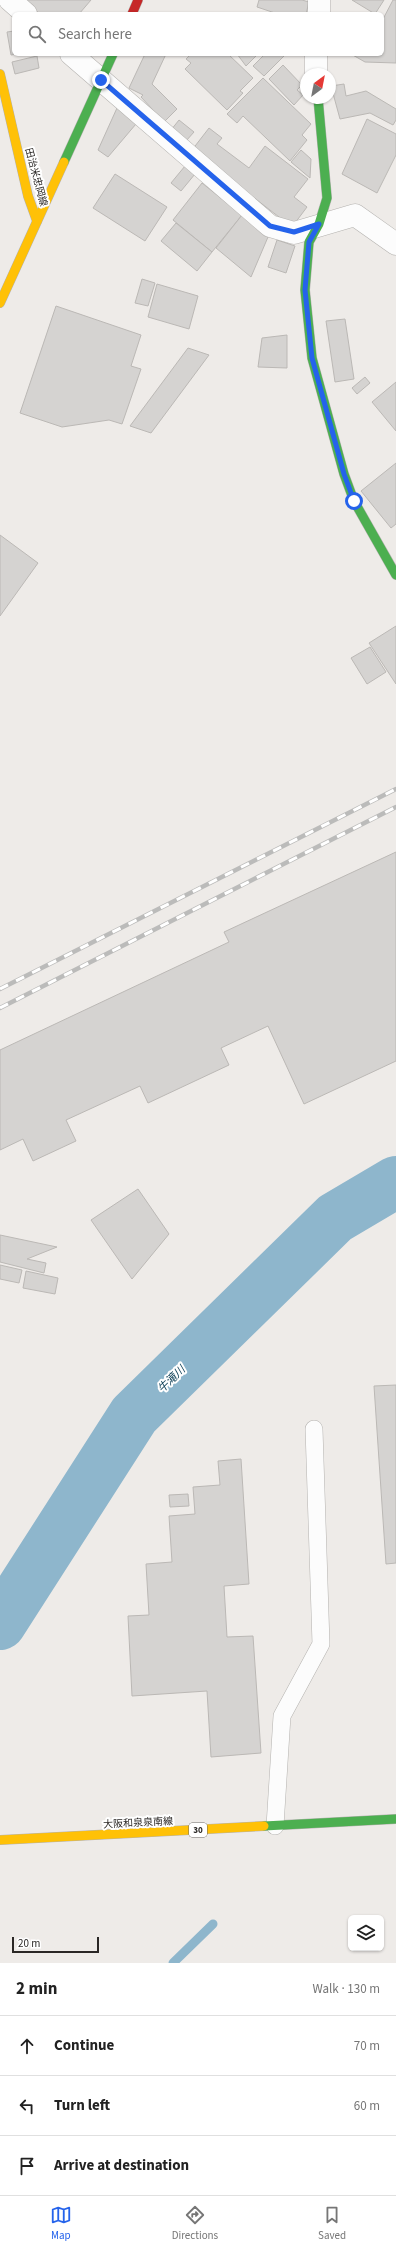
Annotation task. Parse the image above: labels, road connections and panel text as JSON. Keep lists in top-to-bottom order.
{
  "streets": {
    "street": ["田治米忠岡線", "大阪和泉泉南線", "30"]
  },
  "water": ["牛滝川"],
  "scale_bar": "20 m",
  "north": "top right",
  "page": {
    "search": "Search here",
    "scale": "20 m",
    "heading": ["2 min", "Walk · 130 m"],
    "list": [
      ["Continue", "70 m"],
      ["Turn left", "60 m"],
      "Arrive at destination"
    ],
    "nav": ["Map", "Directions", "Saved"]
  }
}
